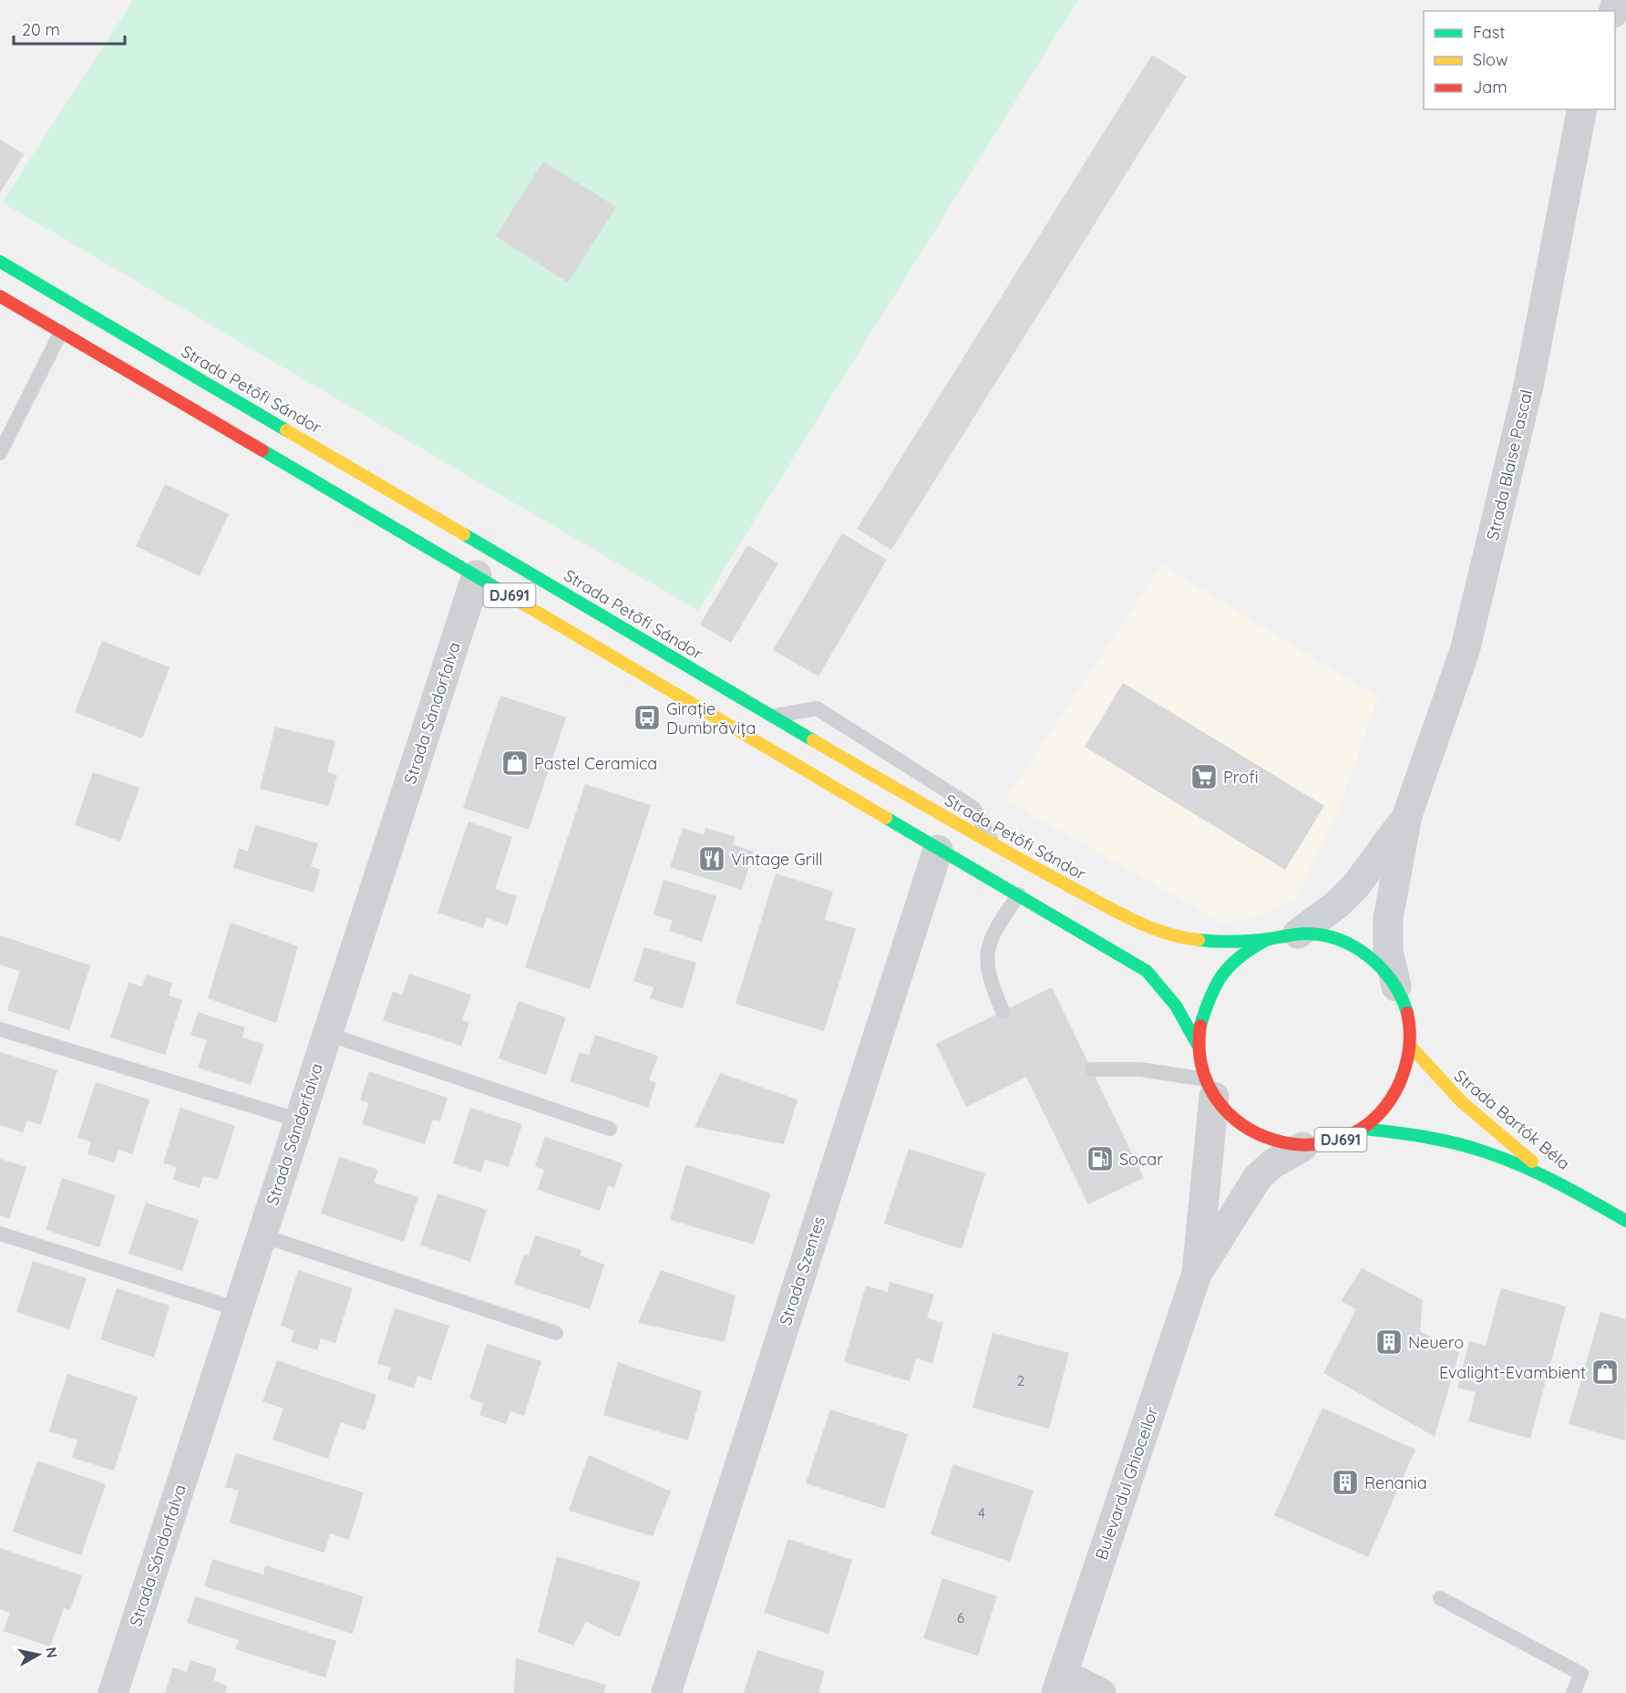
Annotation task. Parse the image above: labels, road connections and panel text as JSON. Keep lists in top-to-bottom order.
{
  "streets": {
    "main road": ["Strada Petőfi Sándor", "DJ691", "Strada Bartók Béla"],
    "street": [
      "Strada Blaise Pascal",
      "Strada Sándorfalva",
      "Strada Szentes",
      "Bulevardul Ghioceilor"
    ]
  },
  "crossings": [
    ["Strada Petőfi Sándor", "DJ691"],
    ["Strada Blaise Pascal", "DJ691"],
    ["DJ691", "Strada Sándorfalva"],
    ["DJ691", "Strada Bartók Béla"],
    ["DJ691", "Strada Szentes"],
    ["DJ691", "Bulevardul Ghioceilor"]
  ],
  "places": {
    "bus stop": ["Girație Dumbrăvița"],
    "shop": ["Pastel Ceramica", "Evalight-Evambient"],
    "supermarket": ["Profi"],
    "restaurant": ["Vintage Grill"],
    "fuel station": ["Socar"],
    "building": ["Neuero", "Renania"]
  },
  "house_numbers": ["2", "4", "6"],
  "legend": ["Fast", "Slow", "Jam"],
  "scale_bar": "20 m",
  "north": "right"
}
